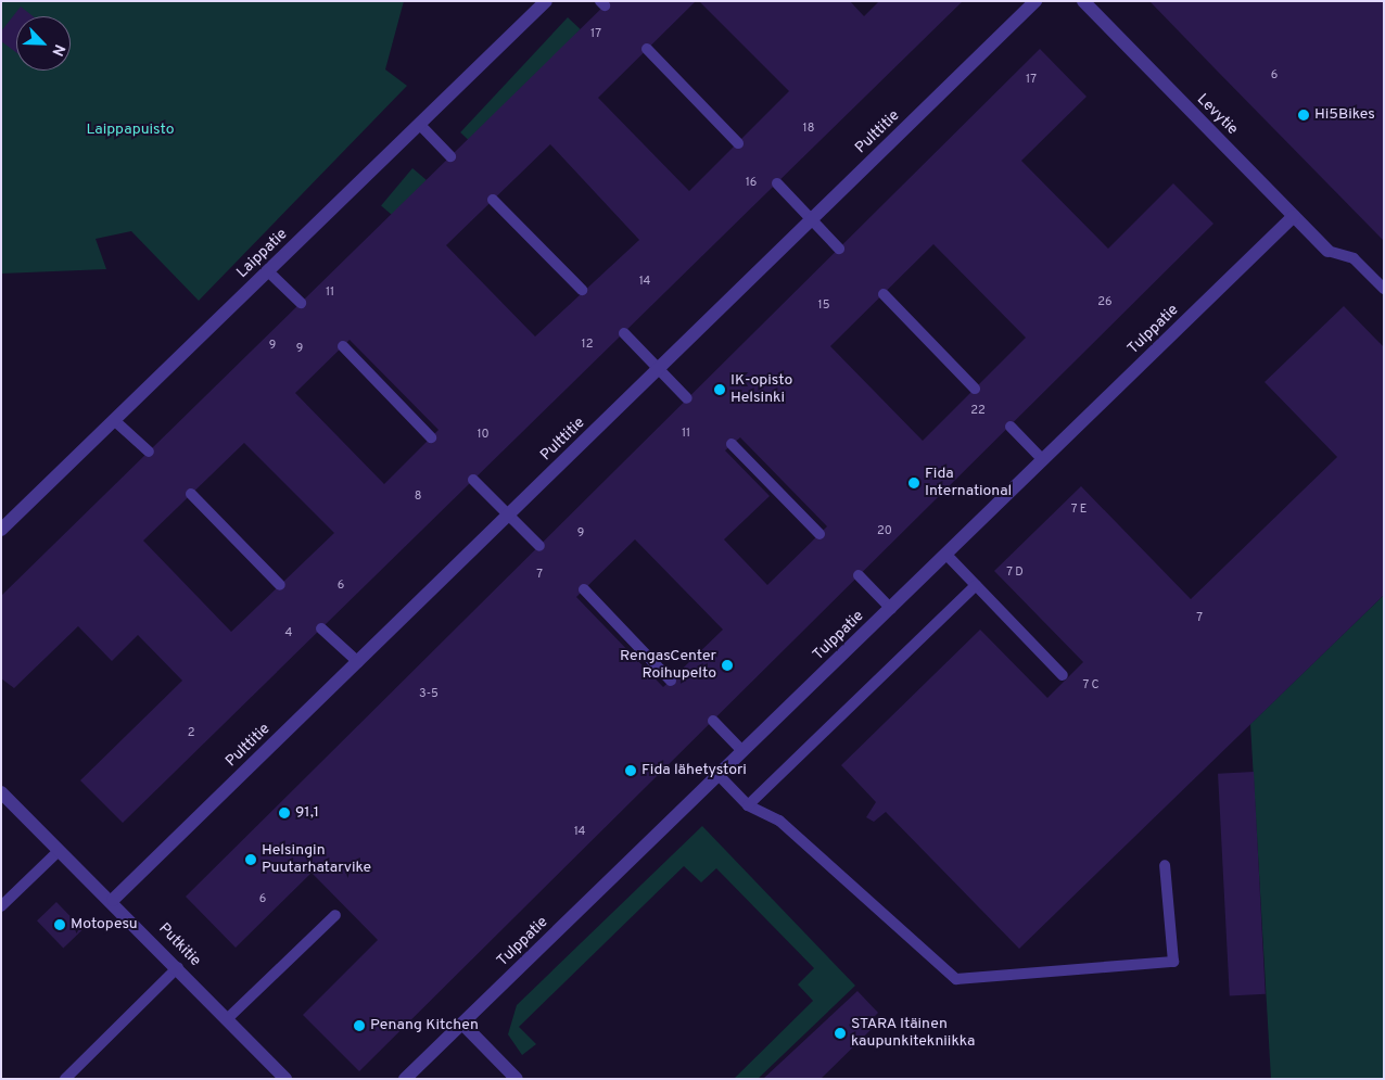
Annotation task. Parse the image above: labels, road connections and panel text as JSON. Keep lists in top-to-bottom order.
{
  "streets": {
    "street": [
      "Levytie",
      "Pulttitie",
      "Laippatie",
      "Tulppatie",
      "Putkitie"
    ]
  },
  "crossings": [
    ["Levytie", "Tulppatie"],
    ["Pulttitie", "Putkitie"]
  ],
  "parks": ["Laippapuisto"],
  "places": [
    "Hi5Bikes",
    "IK-opisto Helsinki",
    "Fida International",
    "RengasCenter Roihupelto",
    "Fida lähetystori",
    "91,1",
    "Helsingin Puutarhatarvike",
    "Motopesu",
    "Penang Kitchen",
    "STARA Itäinen kaupunkitekniikka"
  ],
  "house_numbers": [
    "17",
    "6",
    "17",
    "18",
    "16",
    "14",
    "11",
    "26",
    "15",
    "12",
    "9",
    "9",
    "22",
    "11",
    "10",
    "8",
    "7 E",
    "20",
    "9",
    "7 D",
    "7",
    "6",
    "7",
    "4",
    "7 C",
    "3-5",
    "2",
    "14",
    "6"
  ],
  "north": "bottom right"
}
